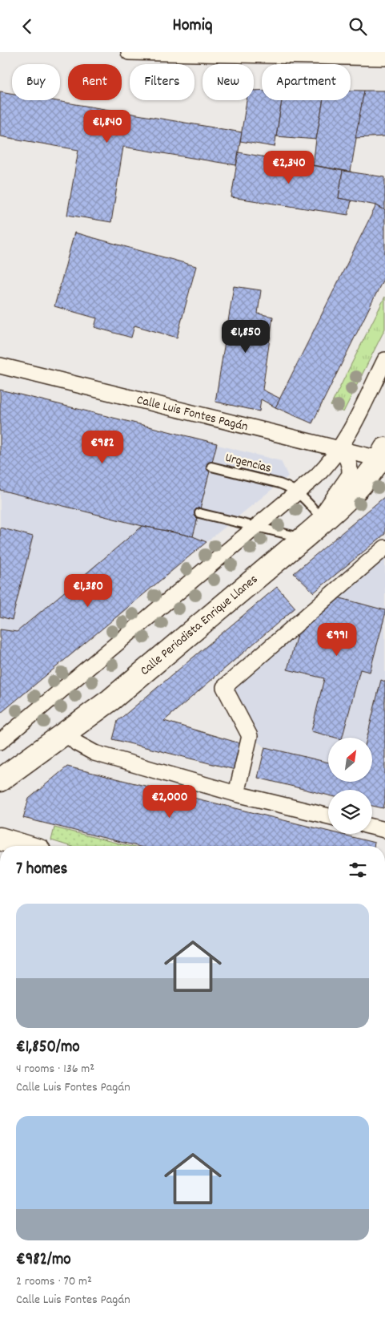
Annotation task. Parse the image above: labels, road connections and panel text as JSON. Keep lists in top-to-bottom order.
{
  "streets": {
    "main road": ["Calle Periodista Enrique Llanes"],
    "street": ["Calle Luis Fontes Pagán"],
    "lane": ["Urgencias"]
  },
  "crossings": [
    ["Calle Luis Fontes Pagán", "Calle Periodista Enrique Llanes"],
    ["Urgencias", "Calle Periodista Enrique Llanes"]
  ],
  "north": "top right",
  "page": {
    "header": "Homiq",
    "chip": [
      "Buy",
      "Rent",
      "Filters",
      "New",
      "Apartment"
    ],
    "price": [
      "€1,840",
      "€2,340",
      "€1,850",
      "€982",
      "€1,380",
      "€991",
      "€2,000"
    ],
    "heading": "7 homes",
    "list": [
      {
        "name": "€1,850/mo",
        "note": "4 rooms · 136 m² · Calle Luis Fontes Pagán"
      },
      {
        "name": "€982/mo",
        "note": "2 rooms · 70 m² · Calle Luis Fontes Pagán"
      }
    ]
  }
}
